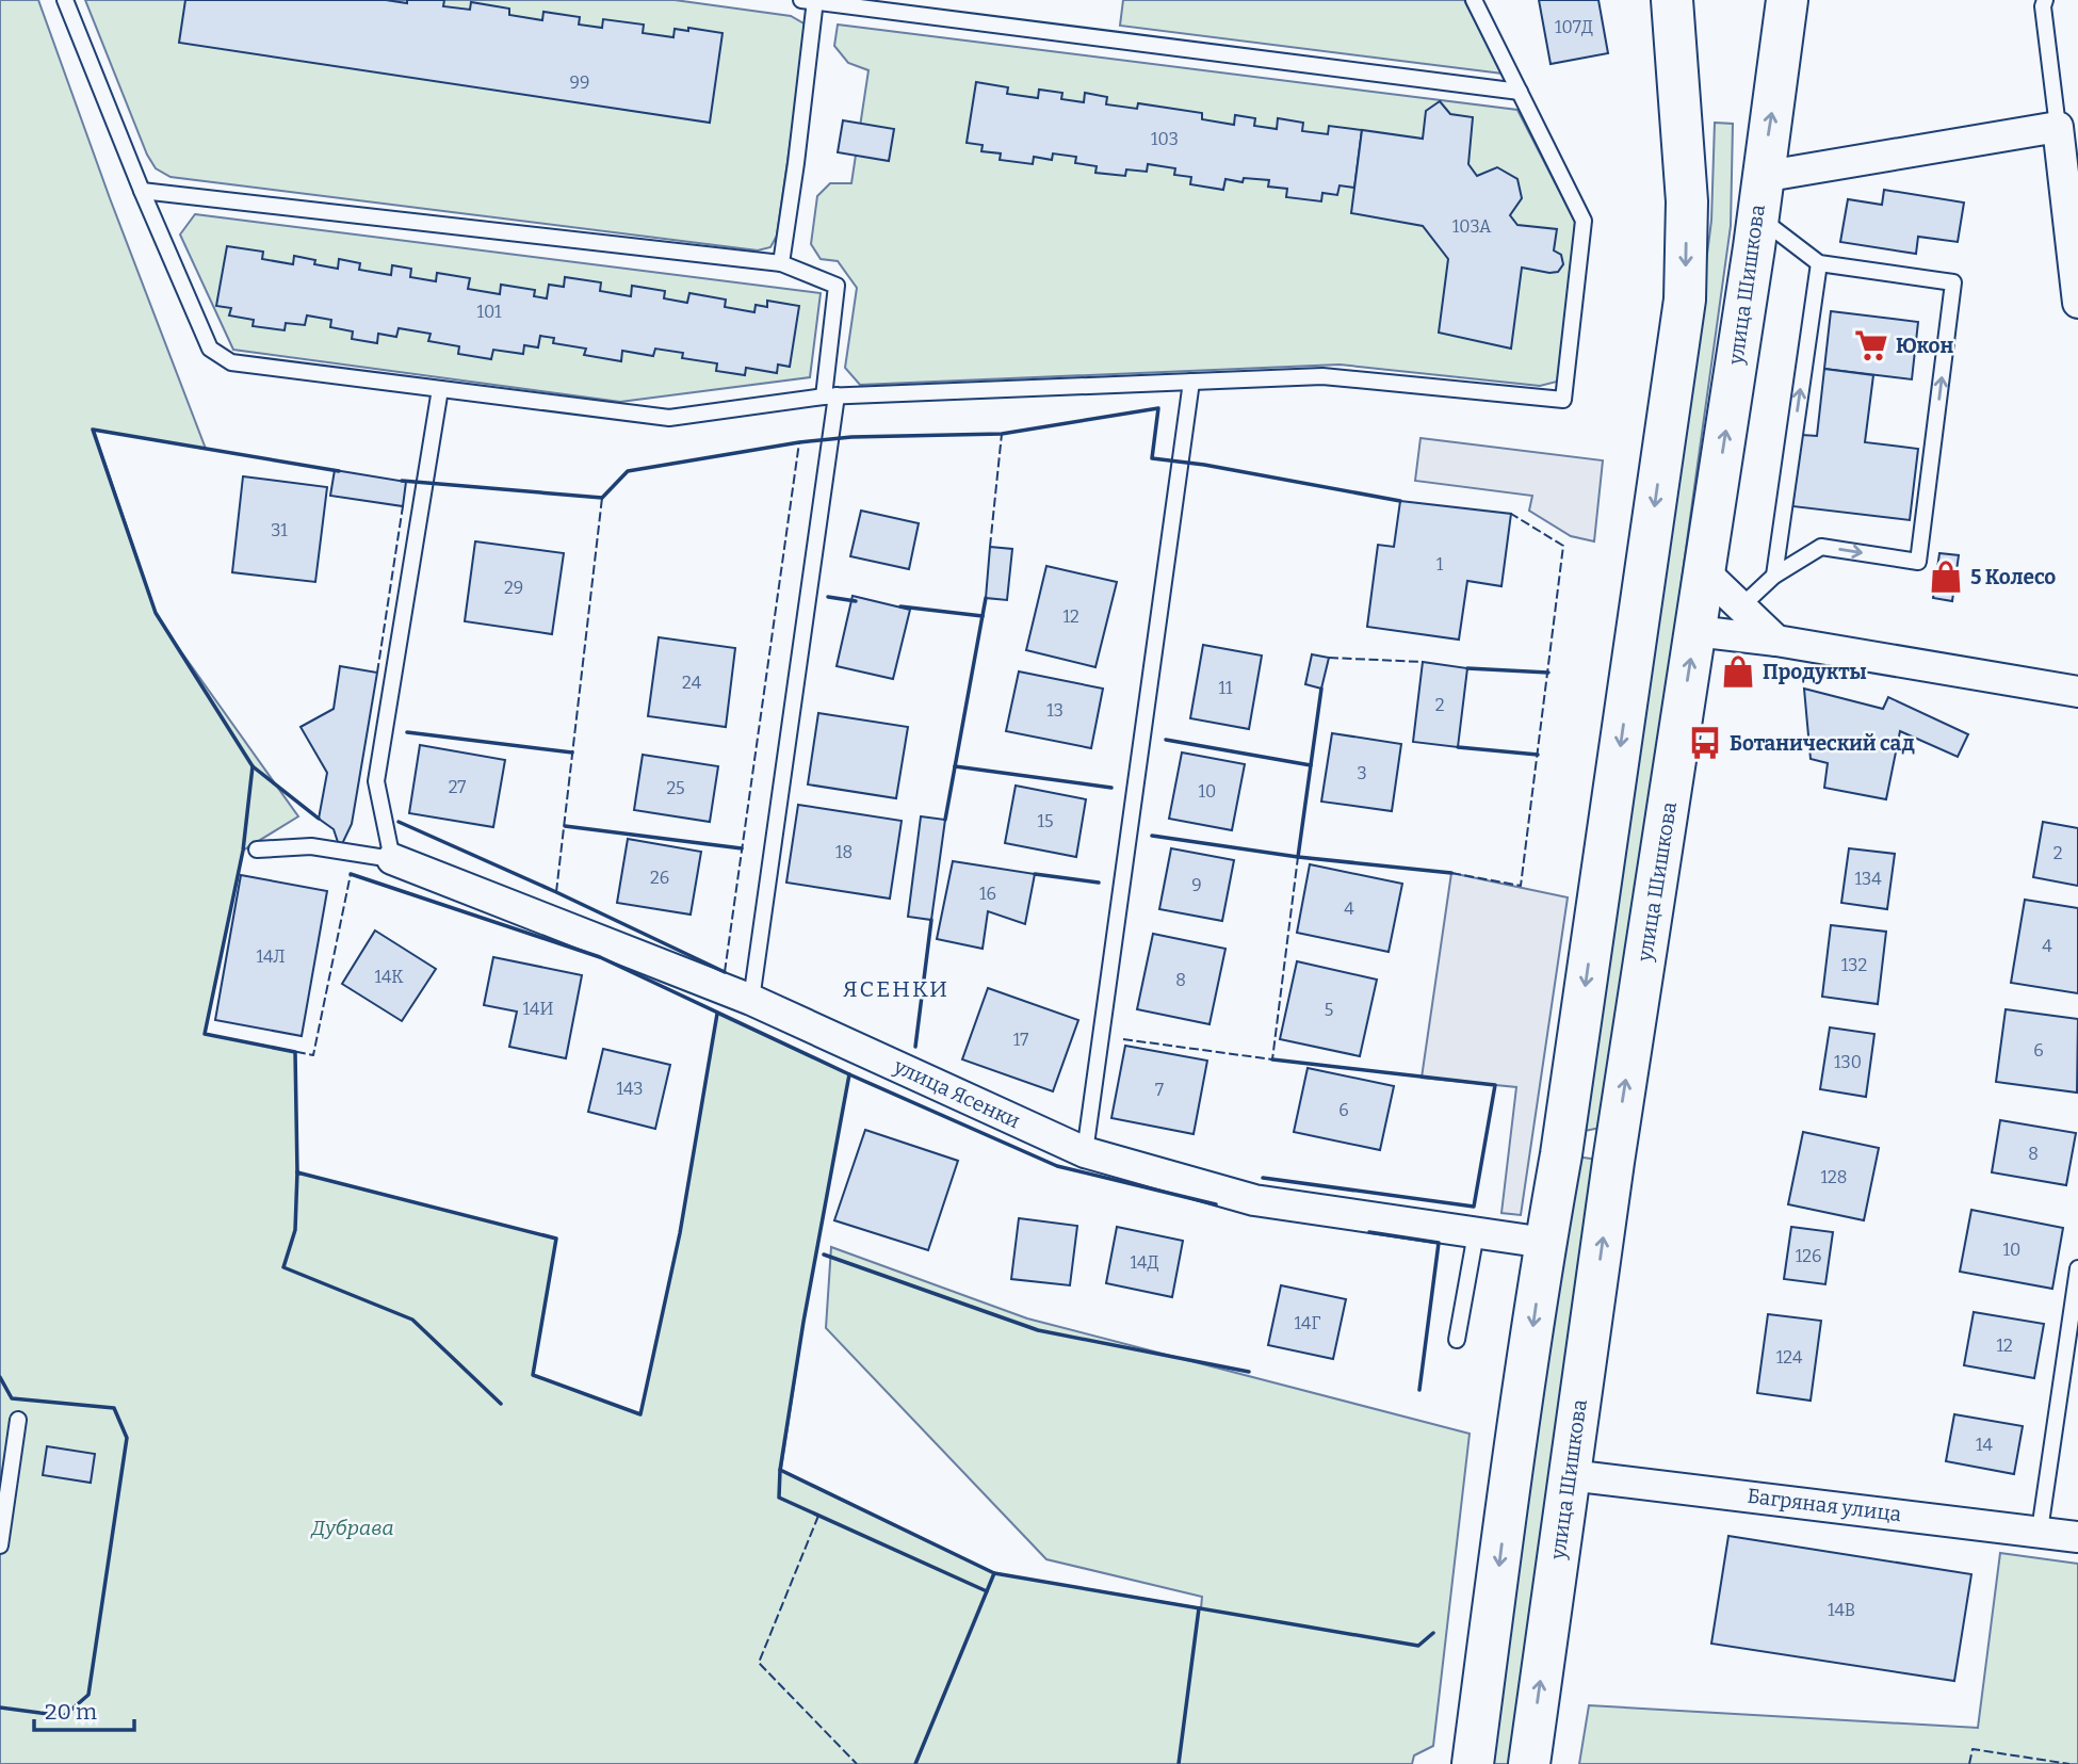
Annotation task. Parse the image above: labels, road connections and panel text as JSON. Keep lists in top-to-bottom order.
{
  "streets": {
    "main road": ["улица Шишкова"],
    "street": ["улица Ясенки", "Багряная улица"]
  },
  "crossings": [
    ["улица Шишкова", "Багряная улица"]
  ],
  "districts": ["ЯСЕНКИ"],
  "parks": ["Дубрава"],
  "places": {
    "supermarket": ["Юкон"],
    "shop": ["5 Колесо", "Продукты"],
    "bus stop": ["Ботанический сад"]
  },
  "house_numbers": [
    "107Д",
    "99",
    "103",
    "103А",
    "101",
    "31",
    "1",
    "29",
    "12",
    "24",
    "11",
    "2",
    "13",
    "3",
    "27",
    "25",
    "10",
    "15",
    "18",
    "2",
    "26",
    "134",
    "9",
    "16",
    "4",
    "4",
    "14Л",
    "132",
    "14К",
    "8",
    "14И",
    "5",
    "17",
    "6",
    "130",
    "14З",
    "7",
    "6",
    "8",
    "128",
    "10",
    "126",
    "14Д",
    "14Г",
    "12",
    "124",
    "14",
    "14В"
  ],
  "scale_bar": "20 m"
}
